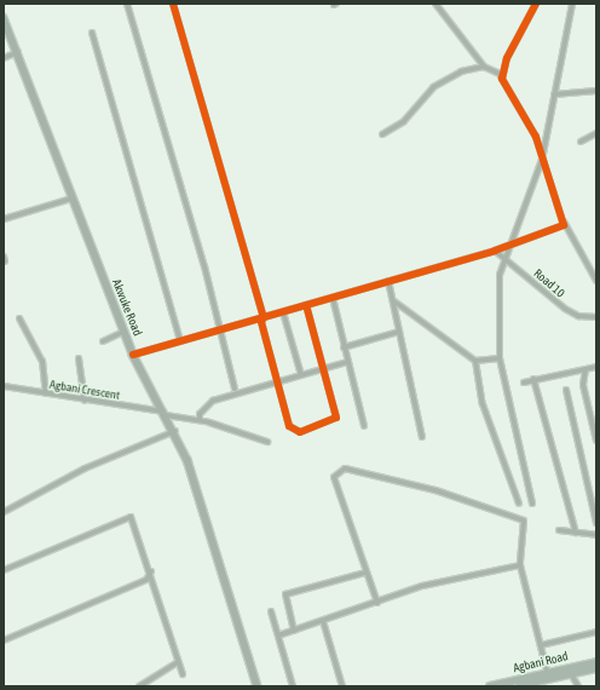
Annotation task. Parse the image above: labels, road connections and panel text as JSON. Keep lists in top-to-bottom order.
{
  "streets": {
    "main road": ["Akwuke Road", "Agbani Road"],
    "street": ["Road 10", "Agbani Crescent"]
  },
  "crossings": [
    ["Akwuke Road", "Agbani Crescent"]
  ]
}
